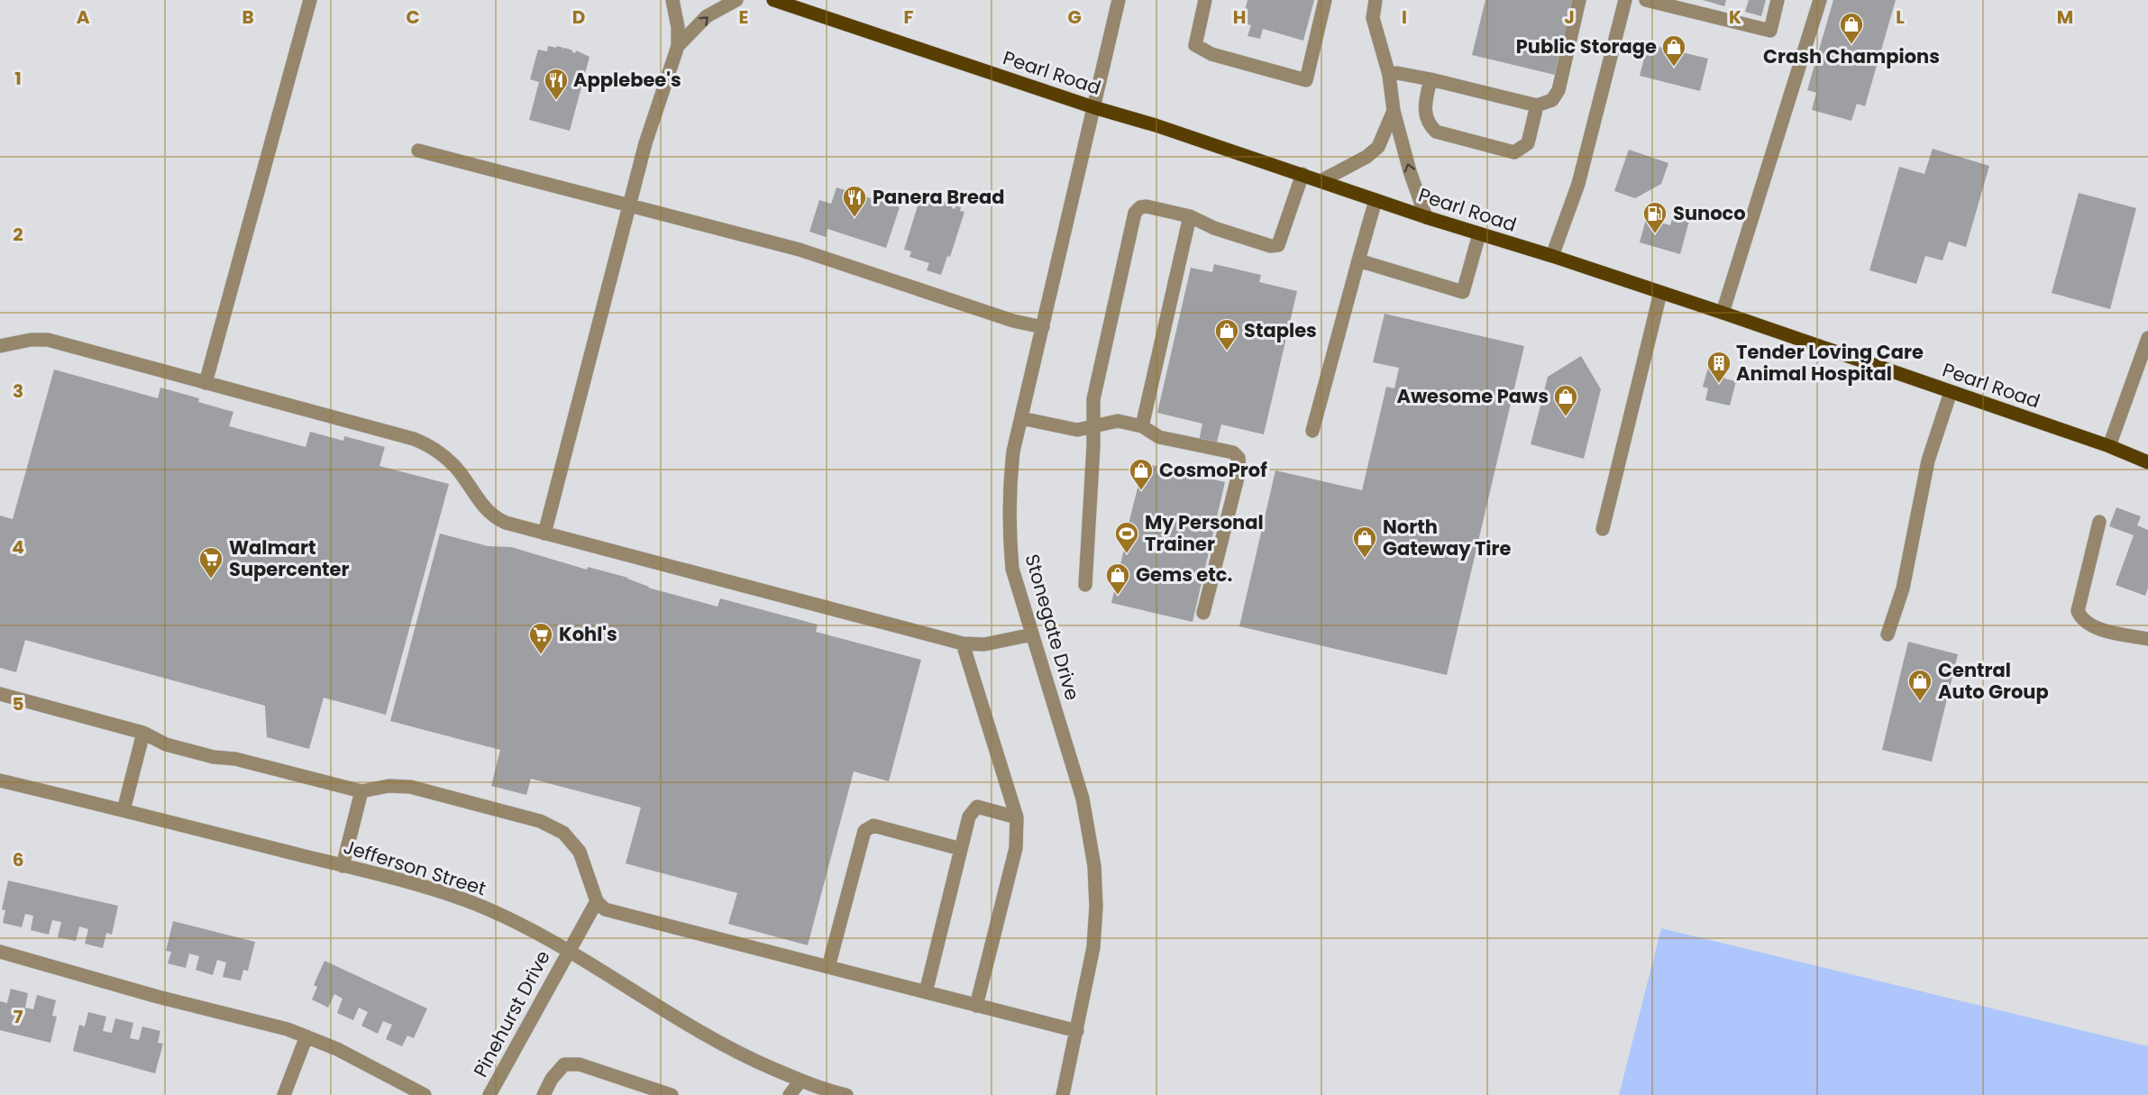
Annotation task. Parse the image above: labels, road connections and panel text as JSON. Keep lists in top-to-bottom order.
{
  "streets": {
    "main road": ["Pearl Road"],
    "street": ["Stonegate Drive", "Jefferson Street", "Pinehurst Drive"]
  },
  "crossings": [
    ["Pearl Road", "Stonegate Drive"],
    ["Jefferson Street", "Pinehurst Drive"]
  ],
  "places": {
    "shop": [
      "Crash Champions",
      "Public Storage",
      "Staples",
      "Awesome Paws",
      "CosmoProf",
      "North Gateway Tire",
      "Gems etc.",
      "Central Auto Group"
    ],
    "restaurant": ["Applebee's", "Panera Bread"],
    "fuel station": ["Sunoco"],
    "building": ["Tender Loving Care Animal Hospital"],
    "sports": ["My Personal Trainer"],
    "supermarket": ["Walmart Supercenter", "Kohl's"]
  },
  "grid": {
    "columns": [
      "A",
      "B",
      "C",
      "D",
      "E",
      "F",
      "G",
      "H",
      "I",
      "J",
      "K",
      "L",
      "M"
    ],
    "rows": [
      "1",
      "2",
      "3",
      "4",
      "5",
      "6",
      "7"
    ]
  }
}
